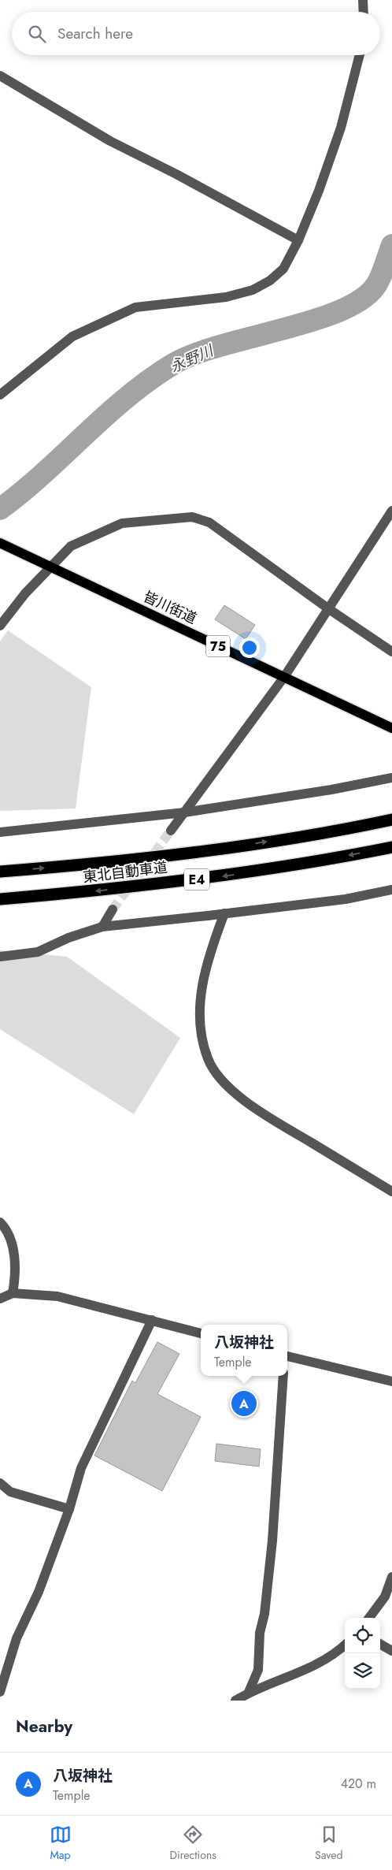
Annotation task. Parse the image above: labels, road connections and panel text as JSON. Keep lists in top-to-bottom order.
{
  "streets": {
    "highway": ["東北自動車道", "E4"],
    "main road": ["皆川街道", "75"]
  },
  "water": ["永野川"],
  "page": {
    "search": "Search here",
    "popup": ["八坂神社", "Temple"],
    "pins": "A",
    "heading": "Nearby",
    "list": [
      {
        "mark": "A",
        "name": "八坂神社",
        "note": "Temple",
        "value": "420 m"
      }
    ],
    "nav": ["Map", "Directions", "Saved"]
  }
}
